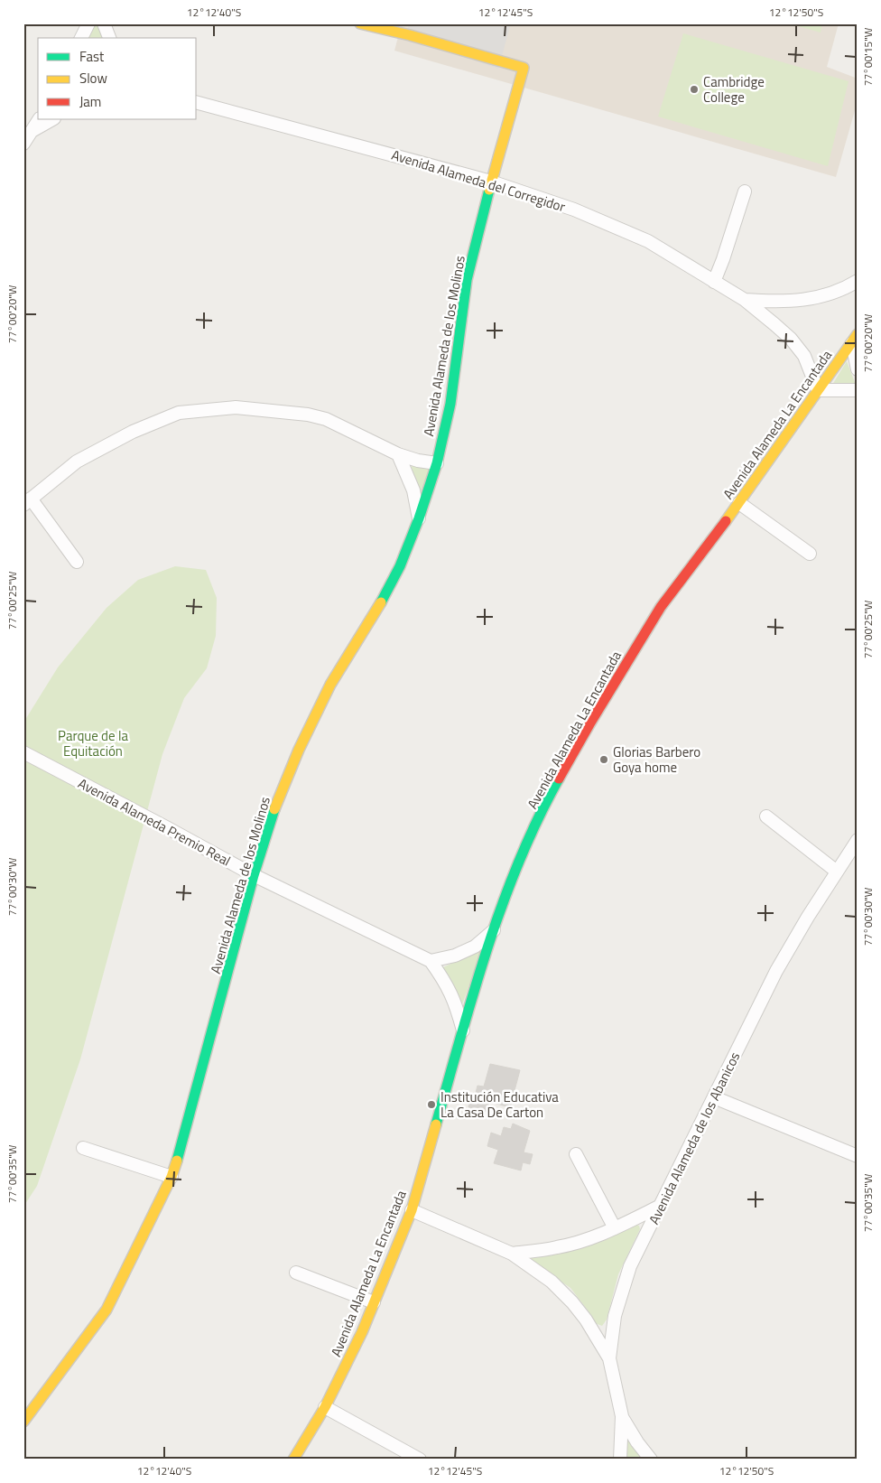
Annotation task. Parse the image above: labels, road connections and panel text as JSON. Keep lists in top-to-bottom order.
{
  "streets": {
    "street": [
      "Avenida Alameda del Corregidor",
      "Avenida Alameda de los Molinos",
      "Avenida Alameda La Encantada",
      "Avenida Alameda Premio Real",
      "Avenida Alameda de los Abanicos"
    ]
  },
  "crossings": [
    ["Avenida Alameda del Corregidor", "Avenida Alameda de los Molinos"],
    ["Avenida Alameda del Corregidor", "Avenida Alameda La Encantada"],
    ["Avenida Alameda de los Molinos", "Avenida Alameda Premio Real"],
    ["Avenida Alameda La Encantada", "Avenida Alameda Premio Real"]
  ],
  "parks": ["Parque de la Equitación"],
  "places": ["Cambridge College", "Glorias Barbero Goya home", "Institución Educativa La Casa De Carton"],
  "legend": ["Fast", "Slow", "Jam"],
  "coordinates": [
    "12°12'40\"S",
    "12°12'45\"S",
    "12°12'50\"S",
    "77°00'15\"W",
    "77°00'20\"W",
    "77°00'25\"W",
    "77°00'30\"W",
    "77°00'35\"W"
  ]
}
